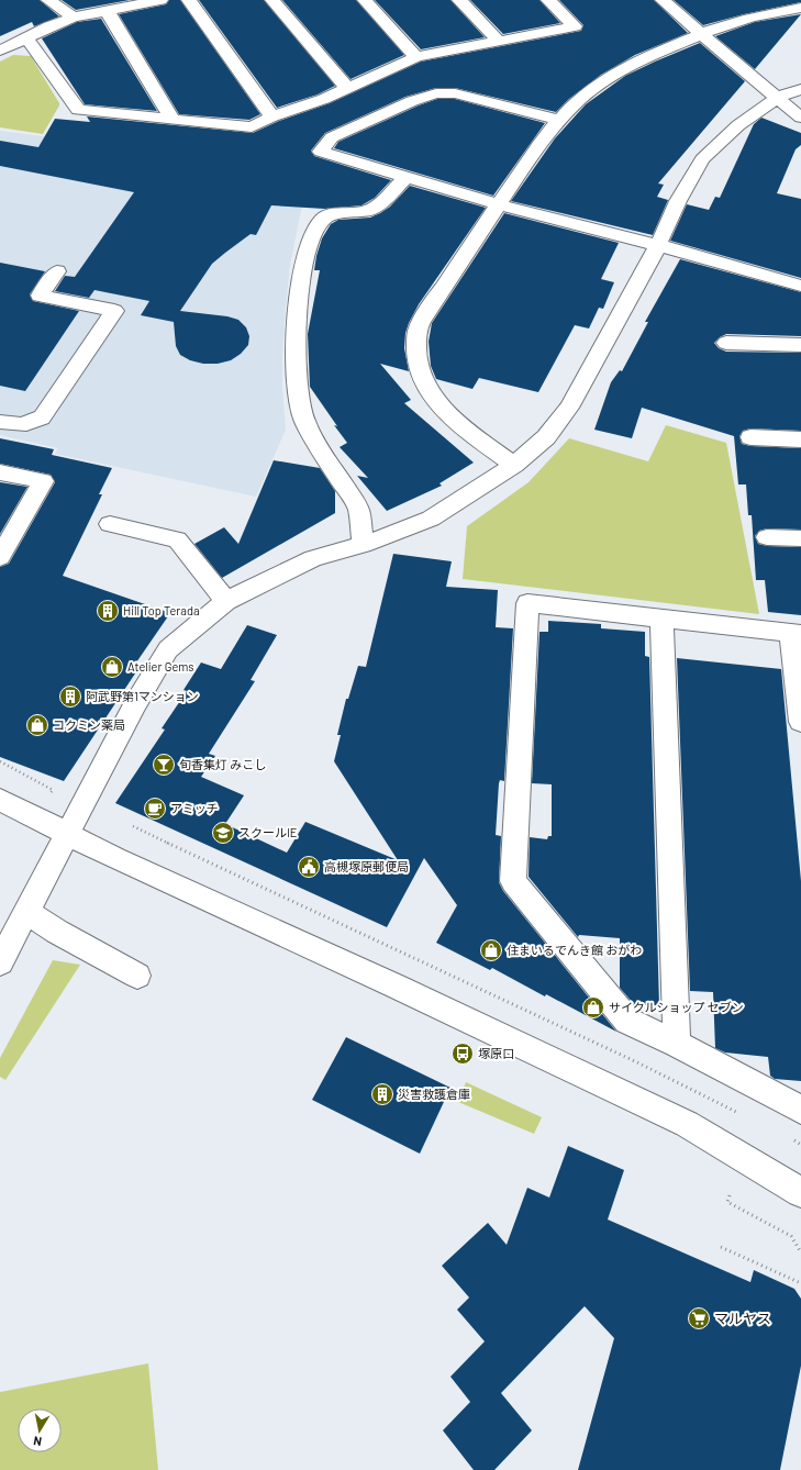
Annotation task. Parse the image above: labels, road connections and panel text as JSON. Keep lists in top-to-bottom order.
{
  "places": {
    "building": ["Hill Top Terada", "阿武野第1マンション", "災害救護倉庫"],
    "shop": [
      "Atelier Gems",
      "コクミン薬局",
      "住まいるでんき館 おがわ",
      "サイクルショップ セブン"
    ],
    "bar": ["旬香集灯 みこし"],
    "cafe": ["アミッチ"],
    "school or university": ["スクールIE"],
    "public building": ["高槻塚原郵便局"],
    "bus stop": ["塚原口"],
    "supermarket": ["マルヤス"]
  },
  "north": "bottom"
}
